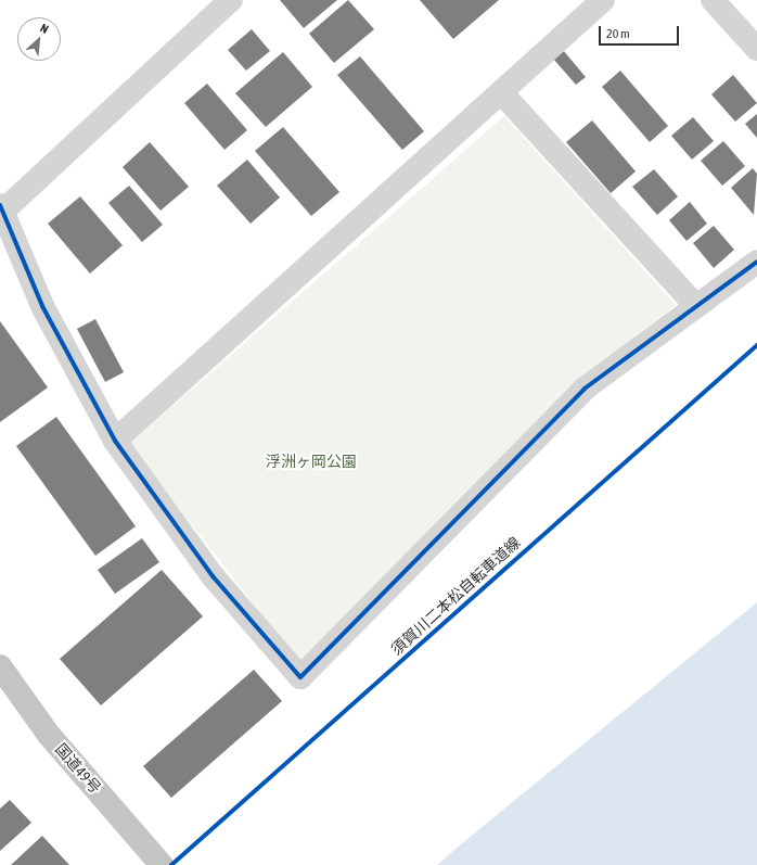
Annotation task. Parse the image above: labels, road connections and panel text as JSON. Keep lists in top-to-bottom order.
{
  "streets": {
    "highway": ["国道49号"],
    "cycle path": ["須賀川二本松自転車道線"]
  },
  "parks": ["浮洲ヶ岡公園"],
  "scale_bar": "20 m",
  "north": "top right"
}
